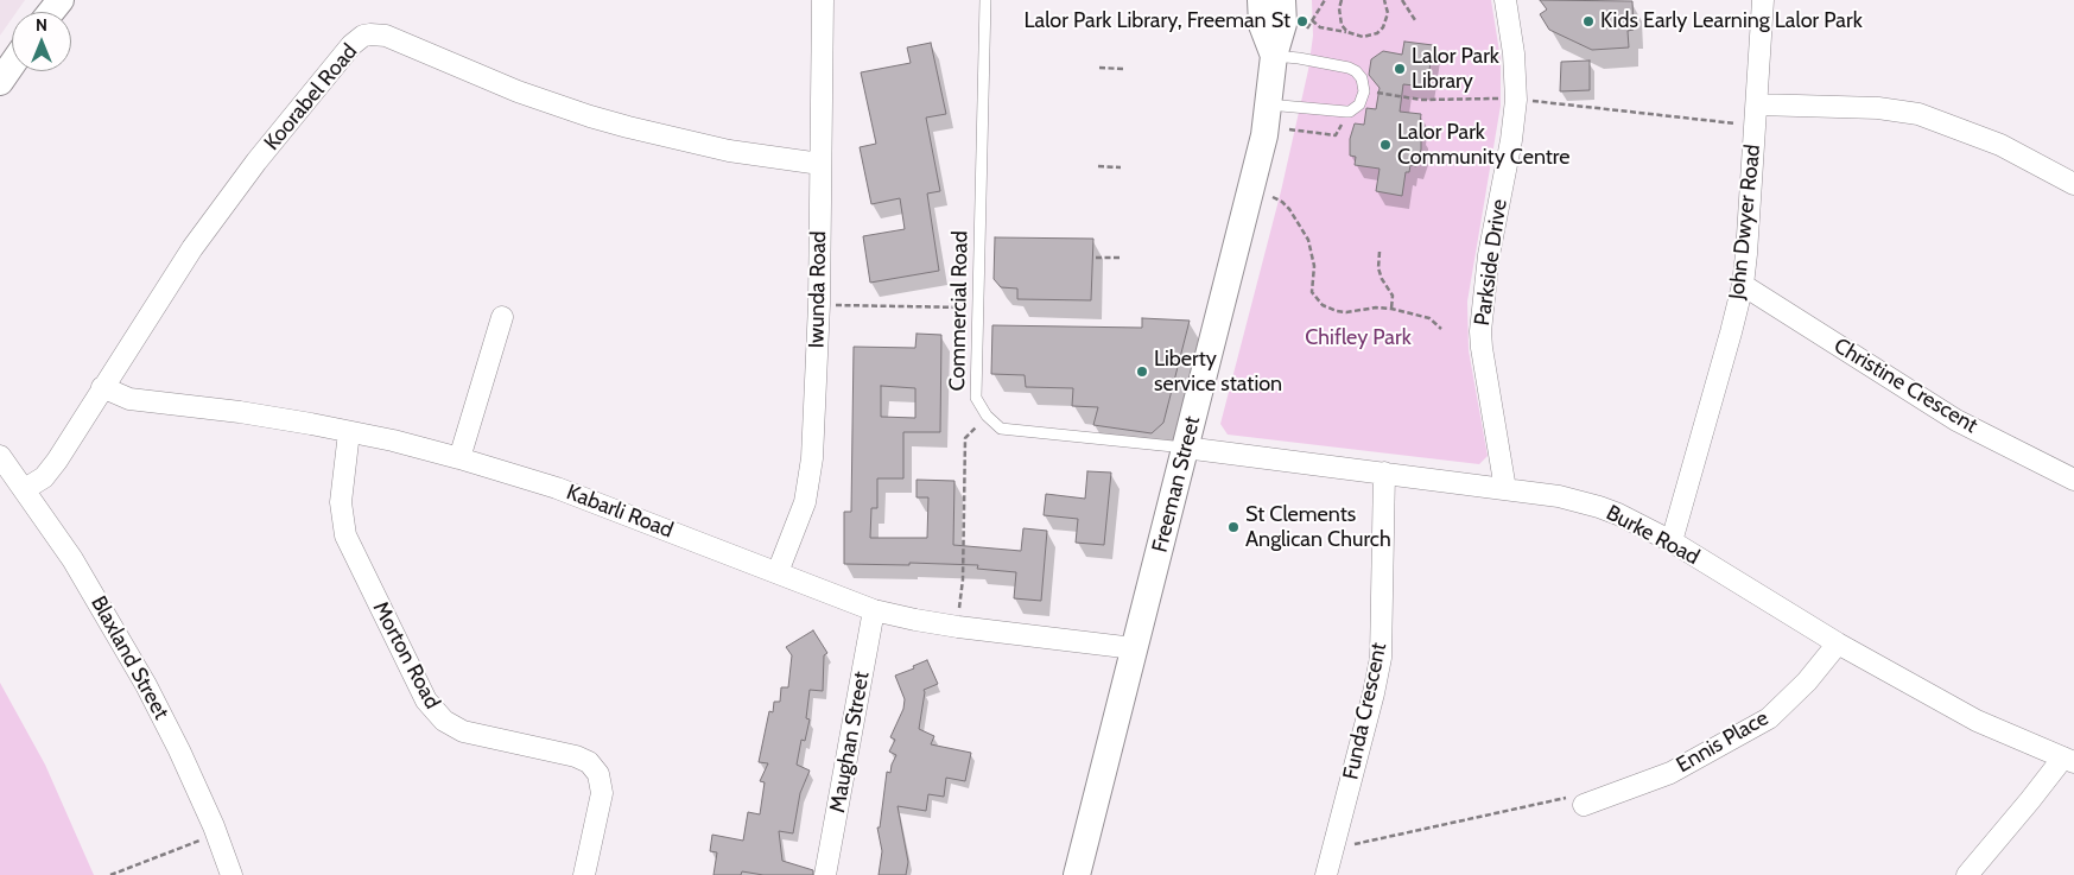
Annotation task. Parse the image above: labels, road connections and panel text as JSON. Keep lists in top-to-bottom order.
{
  "streets": {
    "street": [
      "Koorabel Road",
      "John Dwyer Road",
      "Parkside Drive",
      "Iwunda Road",
      "Christine Crescent",
      "Freeman Street",
      "Kabarli Road",
      "Burke Road",
      "Morton Road",
      "Blaxland Street",
      "Funda Crescent",
      "Maughan Street",
      "Ennis Place"
    ],
    "lane": ["Commercial Road"]
  },
  "crossings": [
    ["Koorabel Road", "Iwunda Road"],
    ["Koorabel Road", "Kabarli Road"],
    ["Koorabel Road", "Blaxland Street"],
    ["John Dwyer Road", "Christine Crescent"],
    ["John Dwyer Road", "Burke Road"],
    ["Parkside Drive", "Burke Road"],
    ["Iwunda Road", "Kabarli Road"],
    ["Commercial Road", "Freeman Street"],
    ["Commercial Road", "Burke Road"],
    ["Freeman Street", "Kabarli Road"],
    ["Freeman Street", "Burke Road"],
    ["Kabarli Road", "Morton Road"],
    ["Kabarli Road", "Maughan Street"],
    ["Burke Road", "Funda Crescent"],
    ["Burke Road", "Ennis Place"]
  ],
  "parks": ["Chifley Park"],
  "places": [
    "Lalor Park Library, Freeman St",
    "Kids Early Learning Lalor Park",
    "Lalor Park Library",
    "Lalor Park Community Centre",
    "Liberty service station",
    "St Clements Anglican Church"
  ],
  "north": "top"
}
